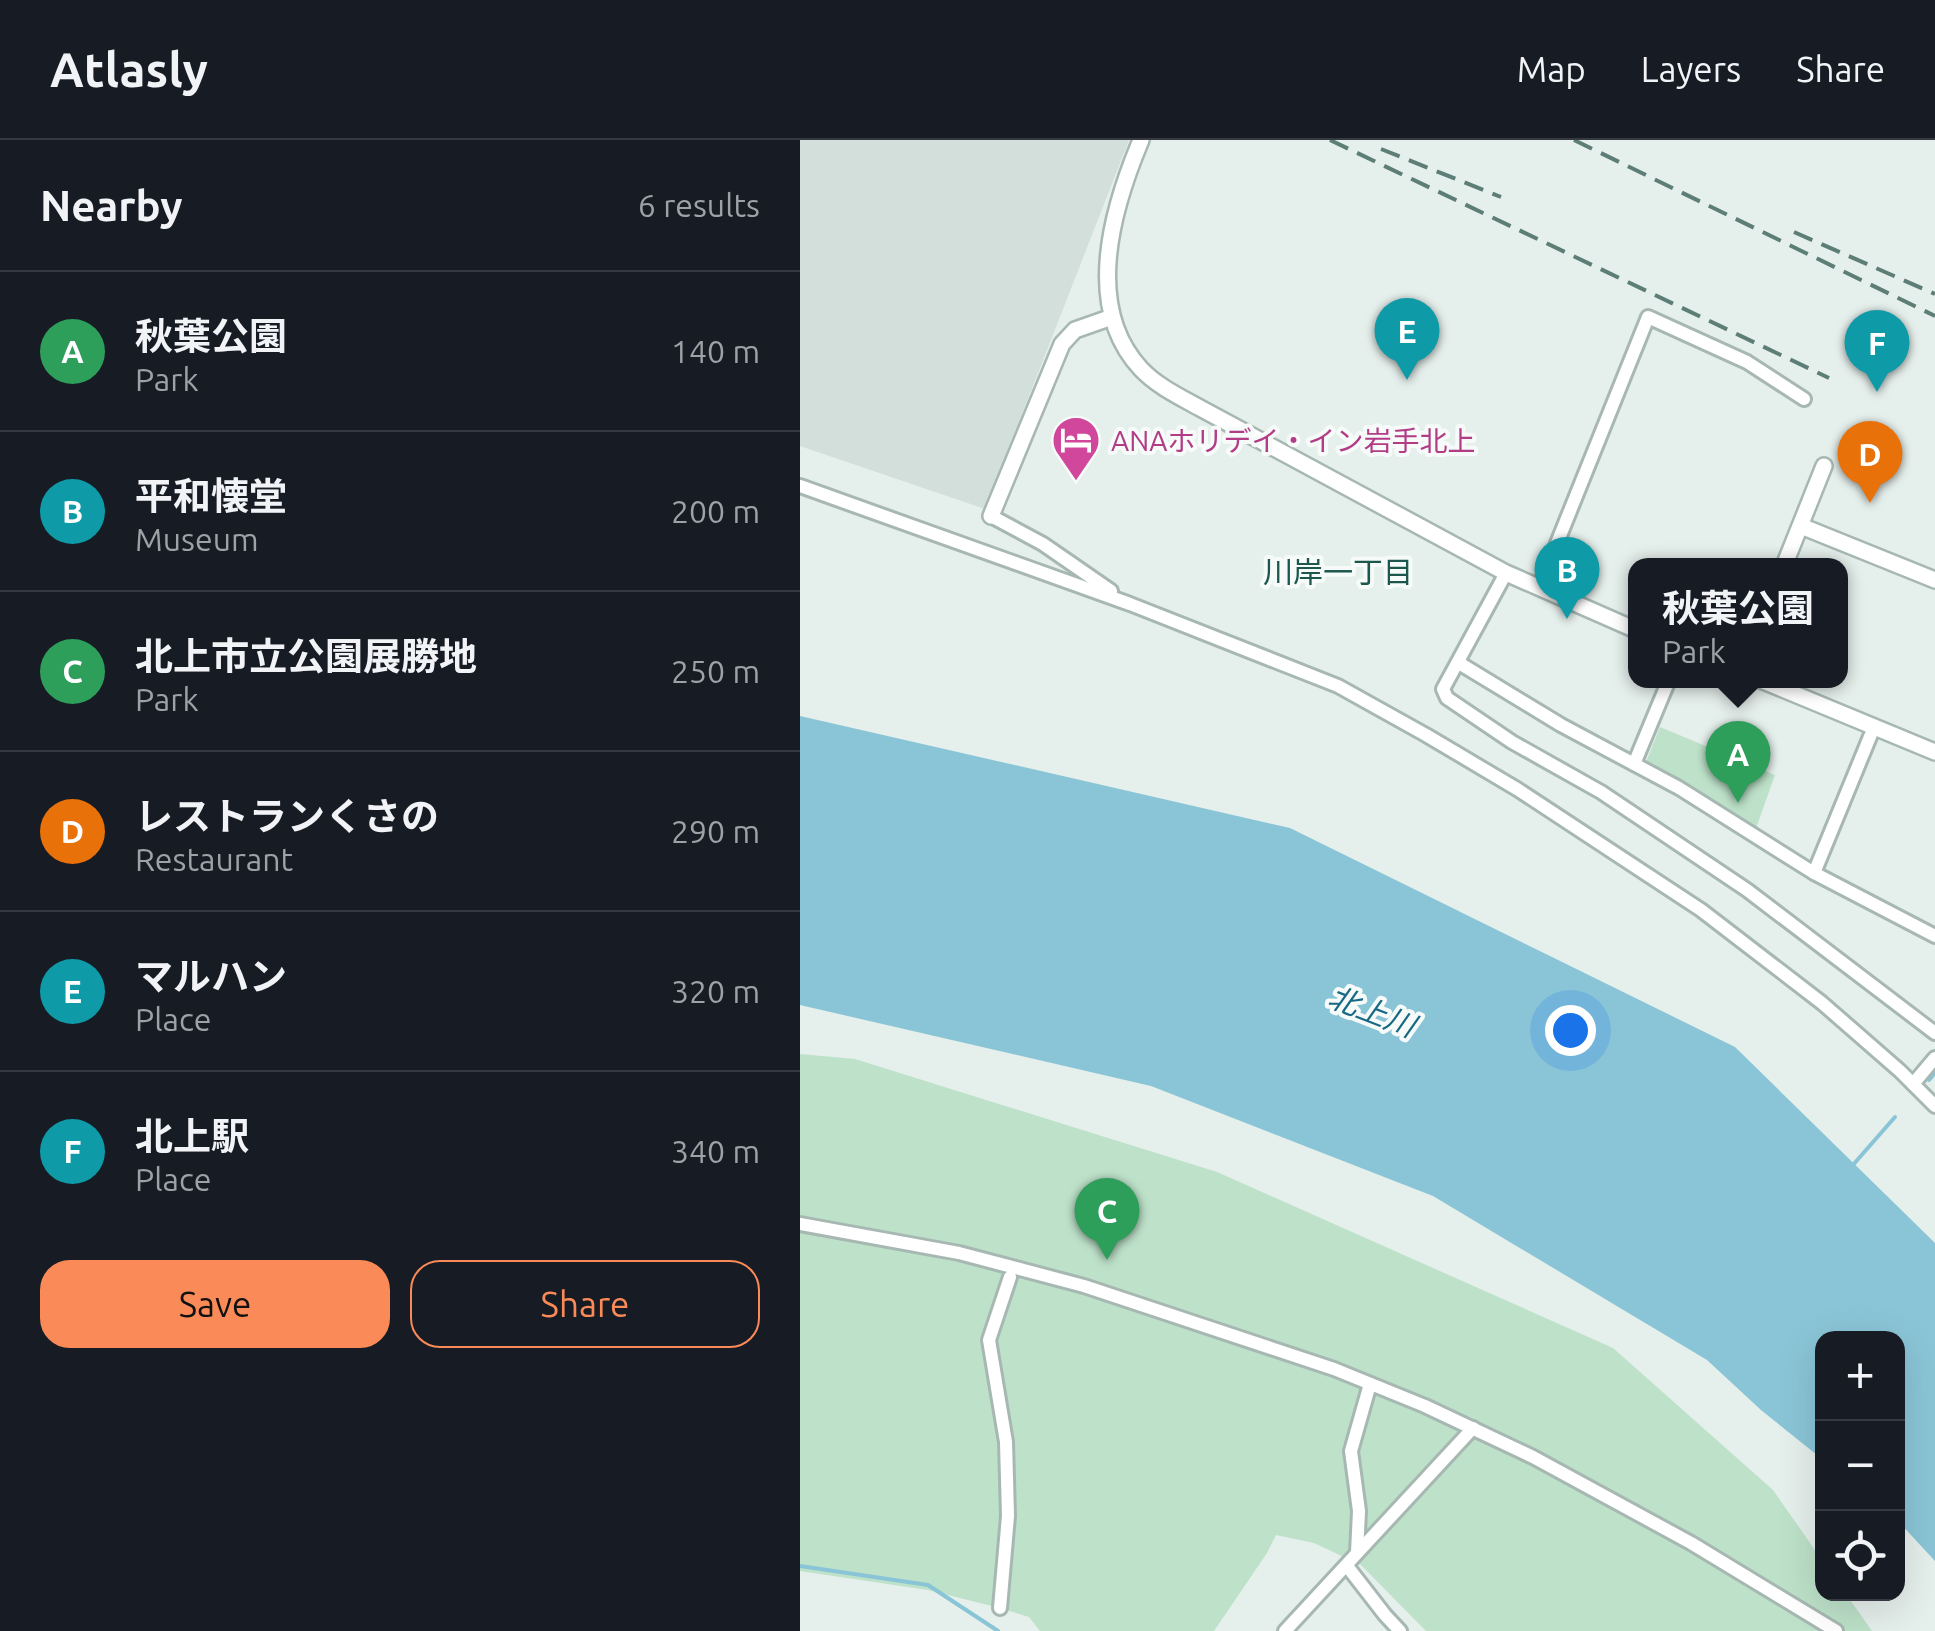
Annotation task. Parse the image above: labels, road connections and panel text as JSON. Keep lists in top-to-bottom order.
{
  "districts": ["川岸一丁目"],
  "water": ["北上川"],
  "places": {
    "hotel": ["ANAホリデイ・イン岩手北上"]
  },
  "page": {
    "header": "Atlasly",
    "nav": ["Map", "Layers", "Share"],
    "heading": ["Nearby", "6 results"],
    "list": [
      {
        "mark": "A",
        "name": "秋葉公園",
        "note": "Park",
        "value": "140 m"
      },
      {
        "mark": "B",
        "name": "平和懐堂",
        "note": "Museum",
        "value": "200 m"
      },
      {
        "mark": "C",
        "name": "北上市立公園展勝地",
        "note": "Park",
        "value": "250 m"
      },
      {
        "mark": "D",
        "name": "レストランくさの",
        "note": "Restaurant",
        "value": "290 m"
      },
      {
        "mark": "E",
        "name": "マルハン",
        "note": "Place",
        "value": "320 m"
      },
      {
        "mark": "F",
        "name": "北上駅",
        "note": "Place",
        "value": "340 m"
      }
    ],
    "pins": [
      "E",
      "F",
      "D",
      "B",
      "A",
      "C"
    ],
    "popup": ["秋葉公園", "Park"],
    "buttons": ["Save", "Share"],
    "map_buttons": ["+", "−"]
  }
}
